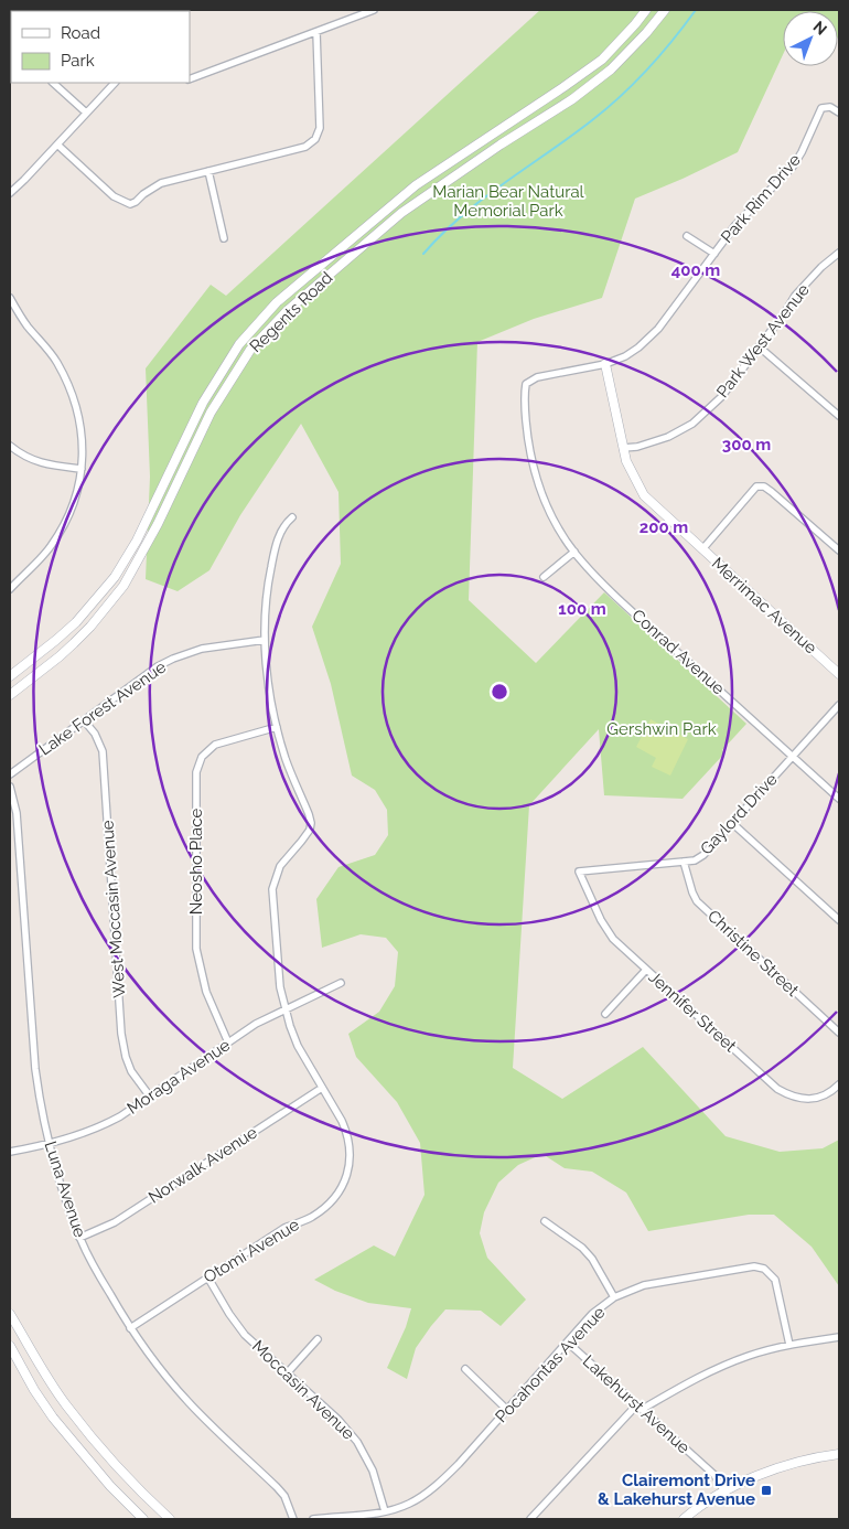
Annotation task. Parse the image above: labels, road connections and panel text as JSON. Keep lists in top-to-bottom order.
{
  "streets": {
    "main road": ["Regents Road", "Merrimac Avenue"],
    "street": [
      "Park Rim Drive",
      "Park West Avenue",
      "Conrad Avenue",
      "Lake Forest Avenue",
      "Gaylord Drive",
      "Neosho Place",
      "West Moccasin Avenue",
      "Christine Street",
      "Jennifer Street",
      "Moraga Avenue",
      "Norwalk Avenue",
      "Luna Avenue",
      "Otomi Avenue",
      "Pocahontas Avenue",
      "Moccasin Avenue",
      "Lakehurst Avenue"
    ]
  },
  "crossings": [
    ["Park Rim Drive", "Merrimac Avenue"],
    ["Park Rim Drive", "Conrad Avenue"],
    ["Park West Avenue", "Merrimac Avenue"],
    ["Conrad Avenue", "Gaylord Drive"],
    ["Lake Forest Avenue", "West Moccasin Avenue"],
    ["Gaylord Drive", "Christine Street"],
    ["Gaylord Drive", "Jennifer Street"],
    ["Neosho Place", "Moraga Avenue"],
    ["West Moccasin Avenue", "Moraga Avenue"],
    ["Moraga Avenue", "Luna Avenue"],
    ["Norwalk Avenue", "Luna Avenue"],
    ["Norwalk Avenue", "Otomi Avenue"],
    ["Luna Avenue", "Otomi Avenue"],
    ["Otomi Avenue", "Moccasin Avenue"],
    ["Pocahontas Avenue", "Moccasin Avenue"],
    ["Pocahontas Avenue", "Lakehurst Avenue"]
  ],
  "parks": ["Marian Bear Natural Memorial Park", "Gershwin Park"],
  "places": {
    "transit": ["Clairemont Drive & Lakehurst Avenue"]
  },
  "legend": ["Road", "Park"],
  "north": "top right",
  "rings": [
    "400 m",
    "300 m",
    "200 m",
    "100 m"
  ]
}
